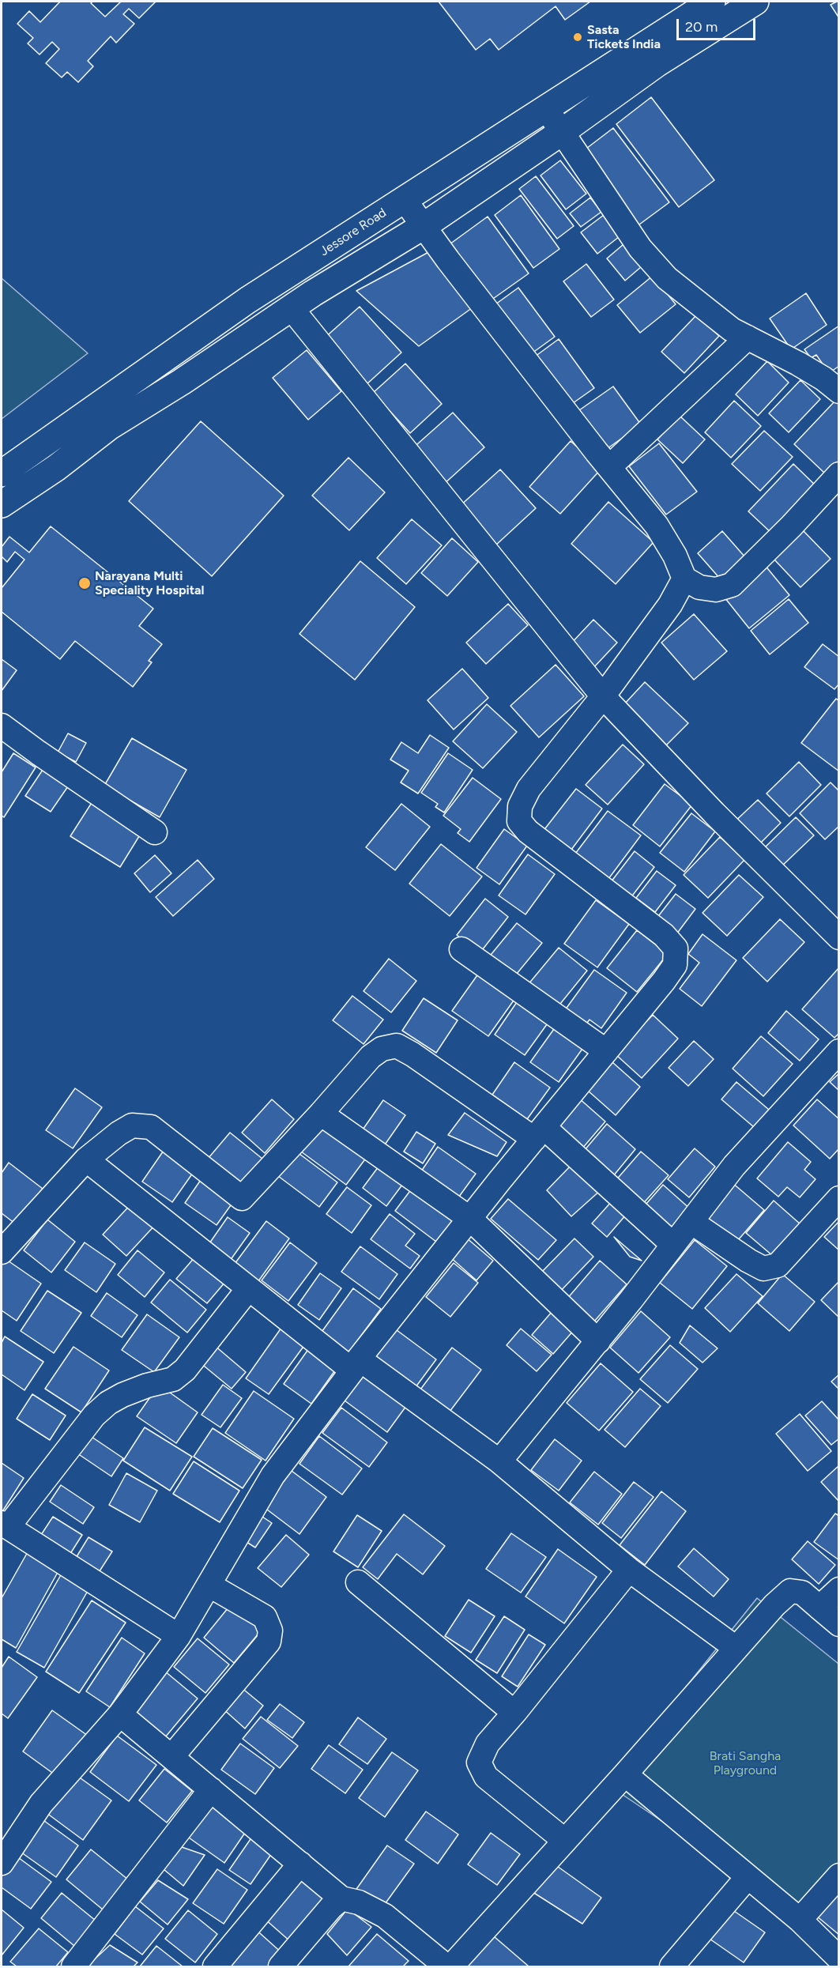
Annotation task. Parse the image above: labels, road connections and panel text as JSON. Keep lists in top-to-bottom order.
{
  "streets": {
    "highway": ["Jessore Road"]
  },
  "parks": ["Brati Sangha Playground"],
  "places": ["Sasta Tickets India", "Narayana Multi Speciality Hospital"],
  "scale_bar": "20 m"
}
